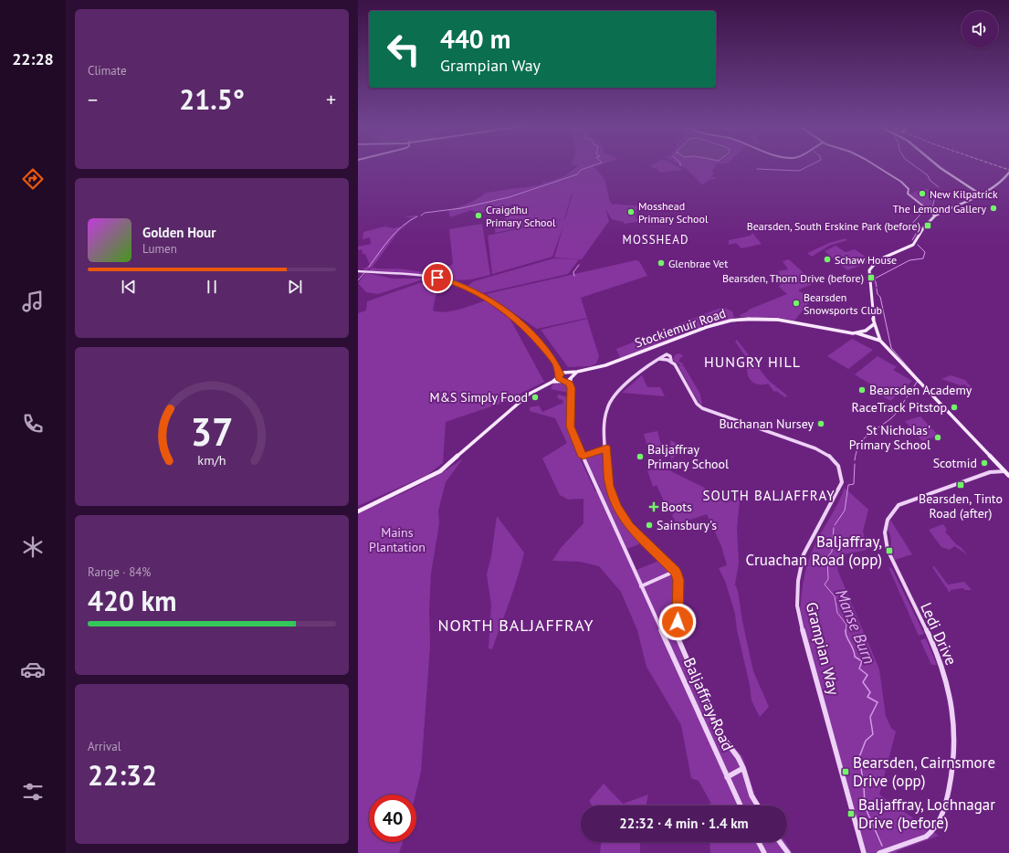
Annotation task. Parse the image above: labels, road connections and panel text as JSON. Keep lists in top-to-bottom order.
{
  "streets": {
    "main road": ["Stockiemuir Road"],
    "street": ["Ledi Drive", "Grampian Way", "Baljaffray Road"]
  },
  "crossings": [
    ["Stockiemuir Road", "Baljaffray Road"]
  ],
  "districts": [
    "MOSSHEAD",
    "HUNGRY HILL",
    "SOUTH BALJAFFRAY",
    "NORTH BALJAFFRAY"
  ],
  "water": ["Manse Burn"],
  "parks": ["Mains Plantation"],
  "places": {
    "other": [
      "New Kilpatrick",
      "The Lemond Gallery",
      "Mosshead Primary School",
      "Craigdhu Primary School",
      "Schaw House",
      "Glenbrae Vet",
      "Bearsden Snowsports Club",
      "Bearsden Academy",
      "M&S Simply Food",
      "RaceTrack Pitstop",
      "Buchanan Nursey",
      "St Nicholas' Primary School",
      "Baljaffray Primary School",
      "Scotmid",
      "Sainsbury's"
    ],
    "transit": [
      "Bearsden, South Erskine Park (before)",
      "Bearsden, Thorn Drive (before)",
      "Bearsden, Tinto Road (after)",
      "Baljaffray, Cruachan Road (opp)",
      "Bearsden, Cairnsmore Drive (opp)",
      "Baljaffray, Lochnagar Drive (before)"
    ],
    "health": ["Boots"]
  },
  "page": {
    "tabs": "22:28",
    "tile": [
      "Climate",
      ["Range · 84%", "420 km"],
      ["Arrival", "22:32"]
    ],
    "turn": ["440 m", "Grampian Way"],
    "heat": ["−", "21.5°", "+"],
    "song": ["Golden Hour", "Lumen"],
    "limit": "40",
    "trip": "22:32 · 4 min · 1.4 km",
    "gauge": ["37", "km/h"]
  }
}
